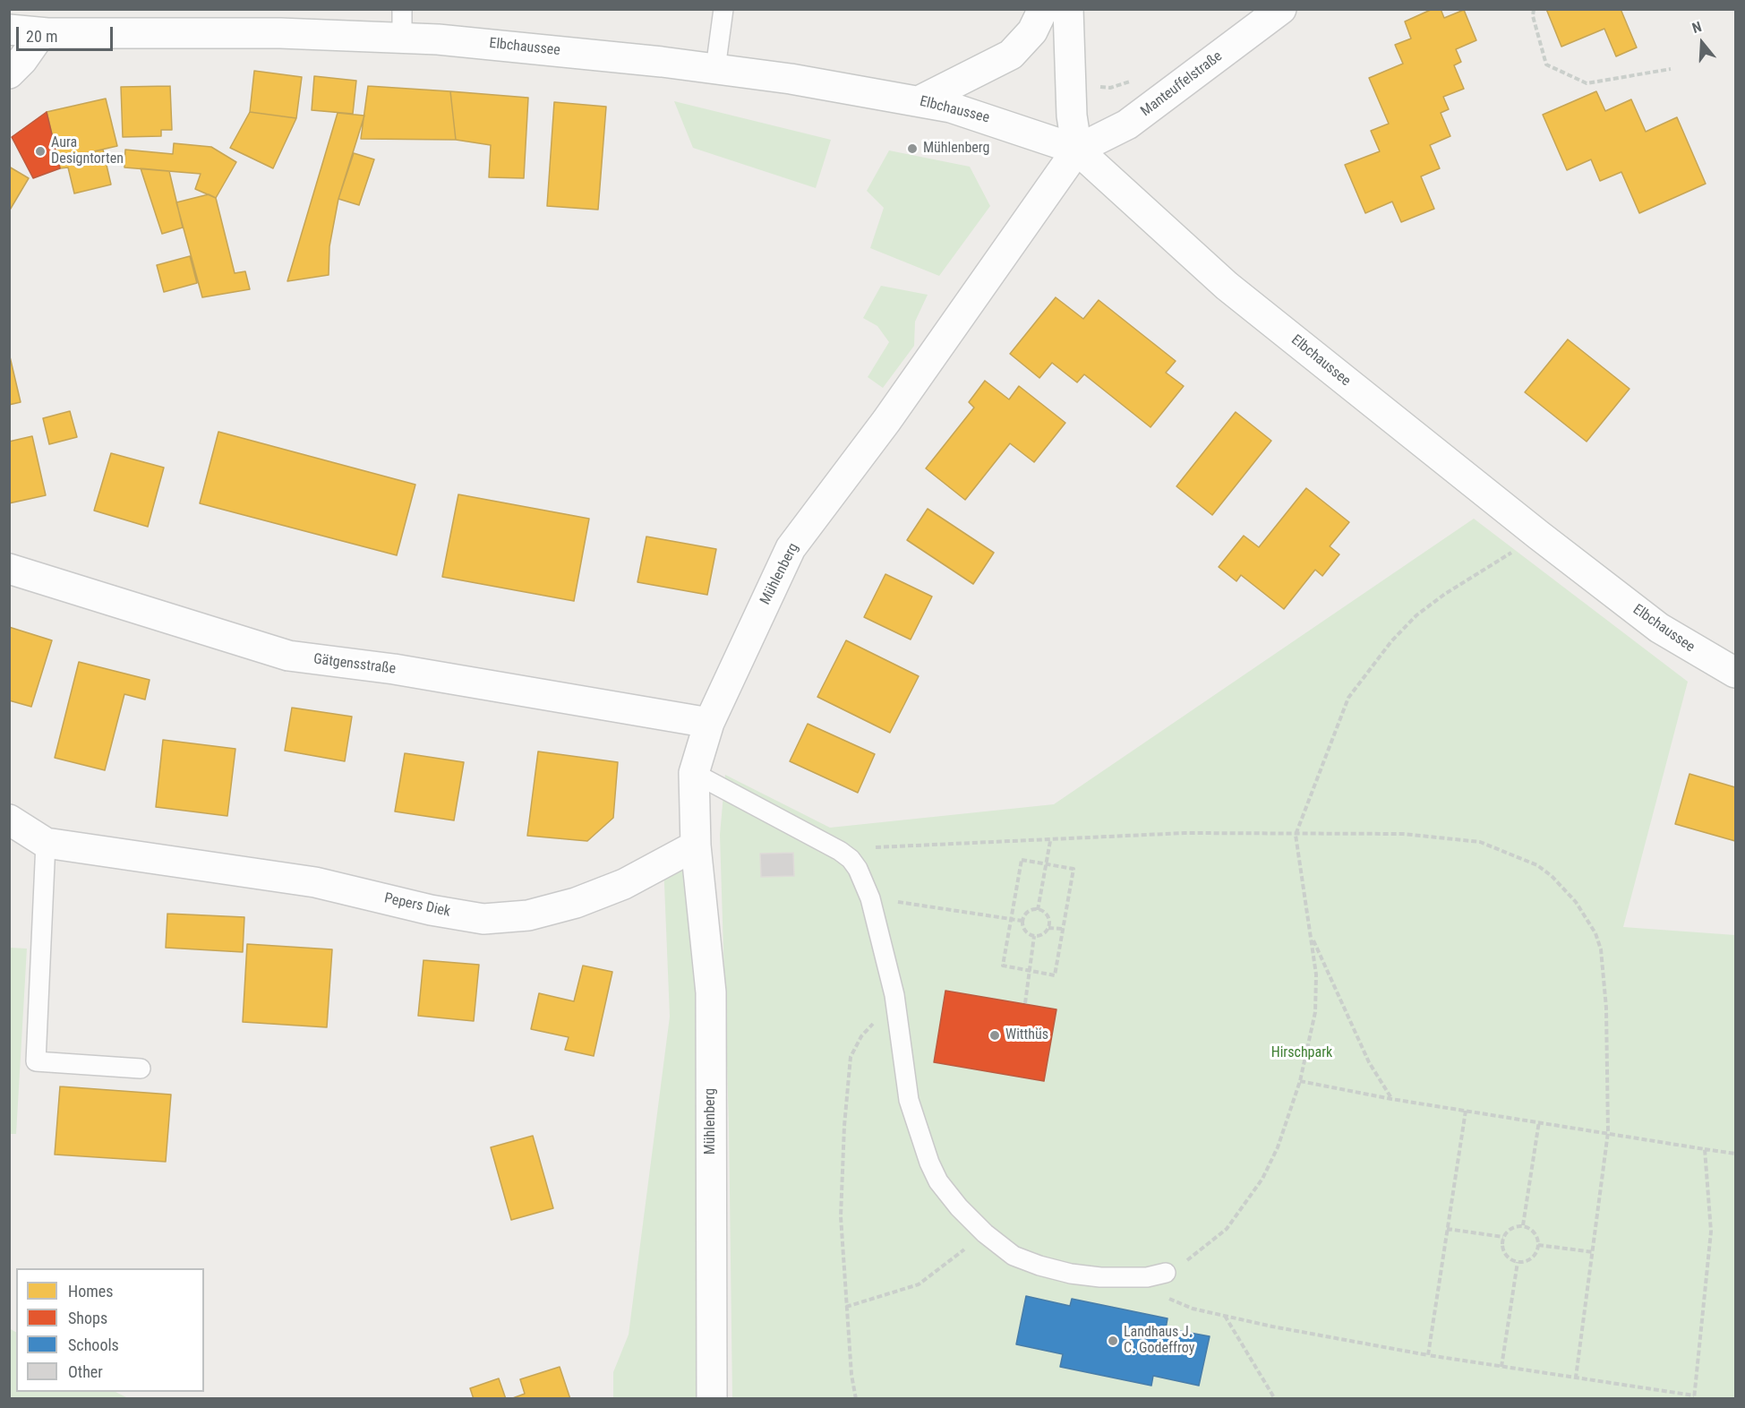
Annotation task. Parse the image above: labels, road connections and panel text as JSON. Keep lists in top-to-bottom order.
{
  "streets": {
    "street": [
      "Elbchaussee",
      "Manteuffelstraße",
      "Mühlenberg",
      "Gätgensstraße",
      "Pepers Diek"
    ]
  },
  "crossings": [
    ["Elbchaussee", "Manteuffelstraße"],
    ["Elbchaussee", "Mühlenberg"],
    ["Manteuffelstraße", "Mühlenberg"],
    ["Mühlenberg", "Gätgensstraße"],
    ["Mühlenberg", "Pepers Diek"]
  ],
  "parks": ["Hirschpark"],
  "places": [
    "Mühlenberg",
    "Aura Designtorten",
    "Witthüs",
    "Landhaus J. C. Godeffroy"
  ],
  "legend": [
    "Homes",
    "Shops",
    "Schools",
    "Other"
  ],
  "scale_bar": "20 m",
  "north": "top"
}
